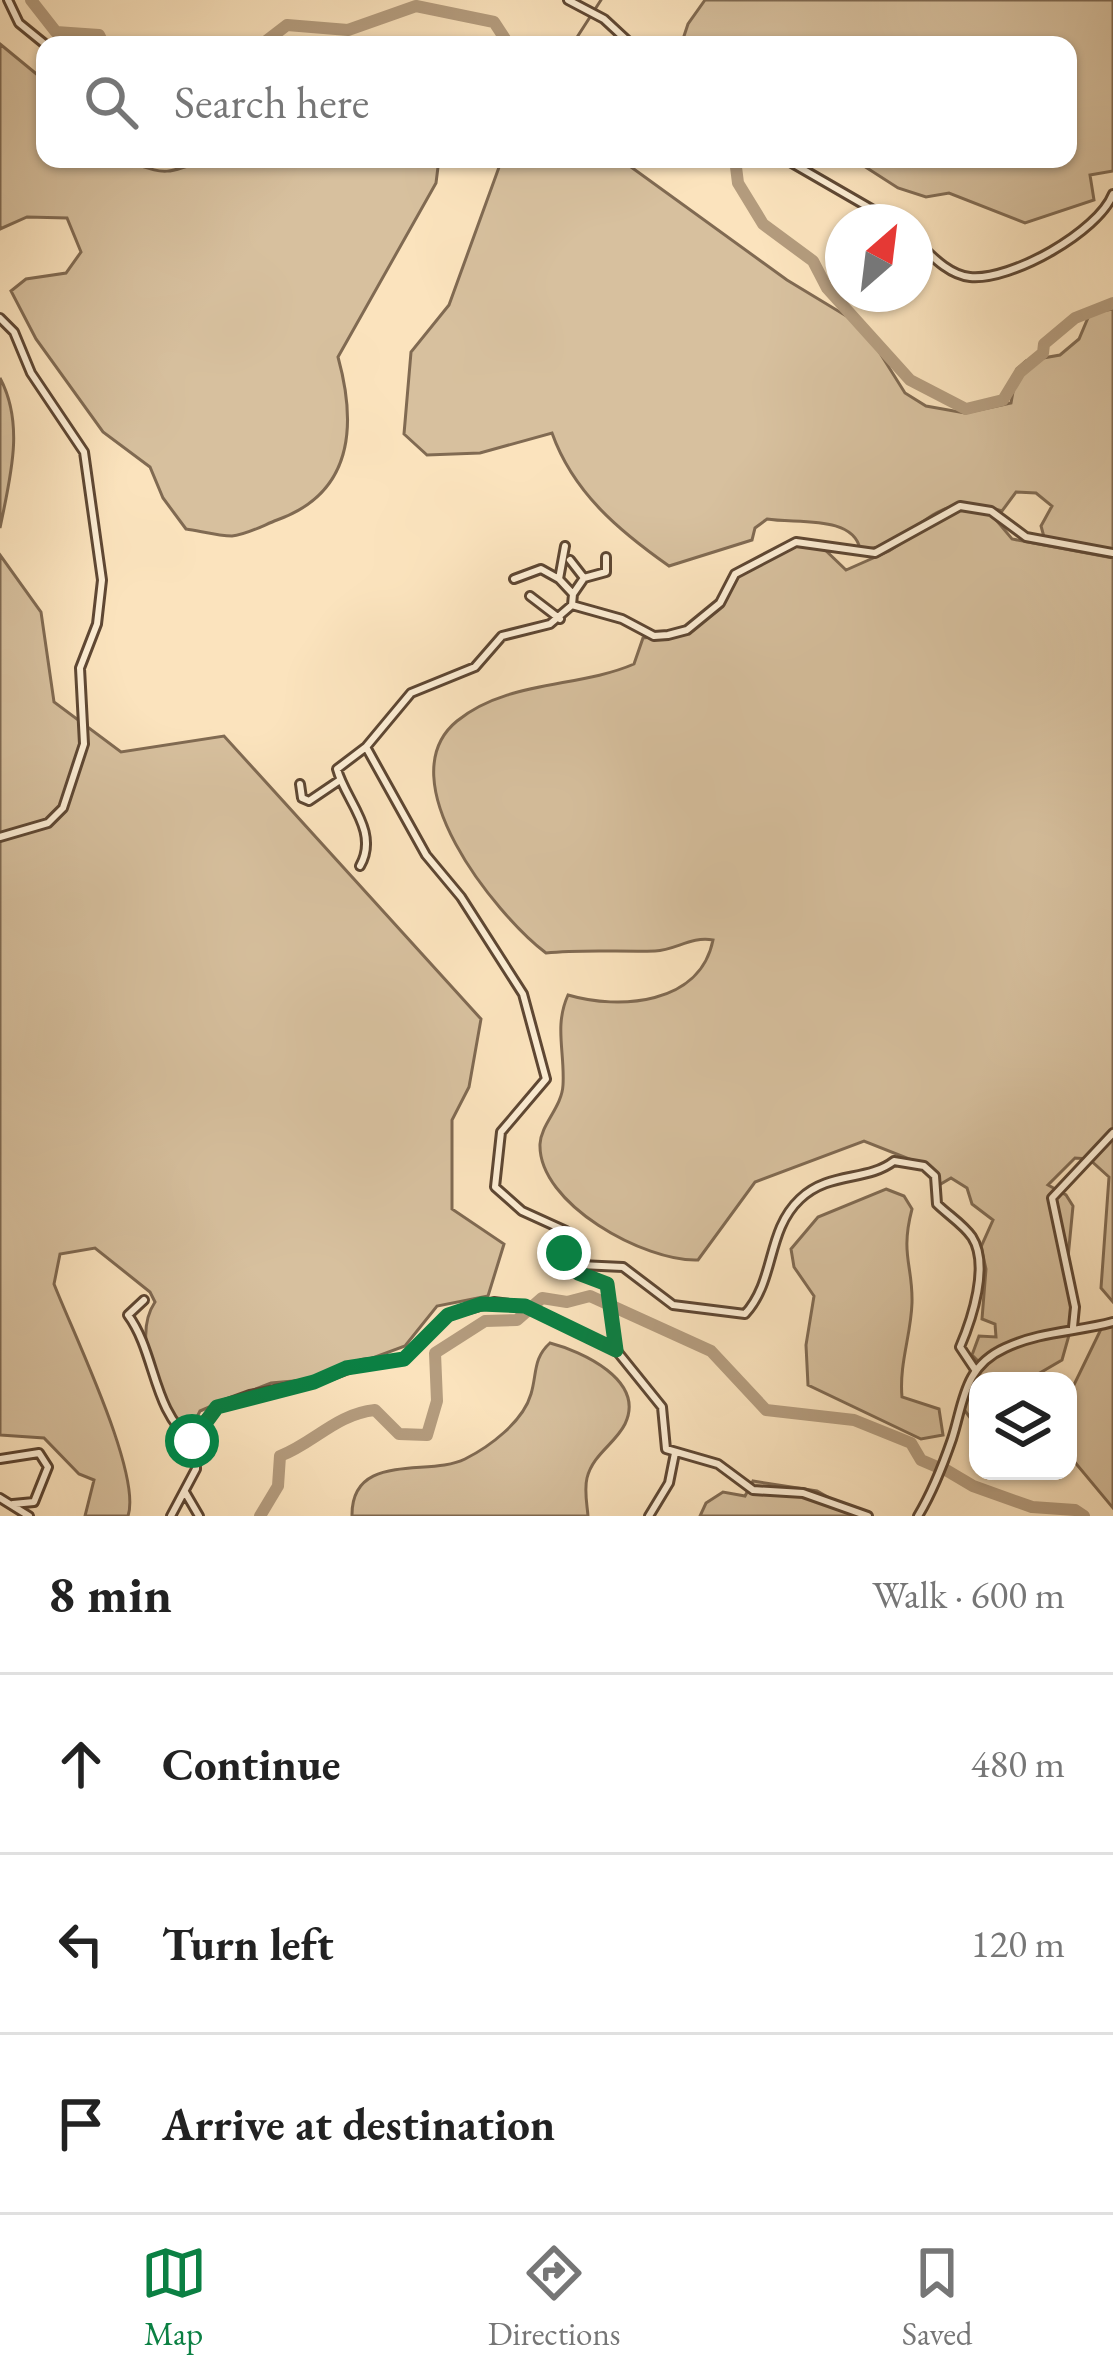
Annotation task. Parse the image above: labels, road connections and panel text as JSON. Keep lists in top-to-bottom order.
{
  "north": "top right",
  "page": {
    "search": "Search here",
    "heading": ["8 min", "Walk · 600 m"],
    "list": [
      ["Continue", "480 m"],
      ["Turn left", "120 m"],
      "Arrive at destination"
    ],
    "nav": ["Map", "Directions", "Saved"]
  }
}
